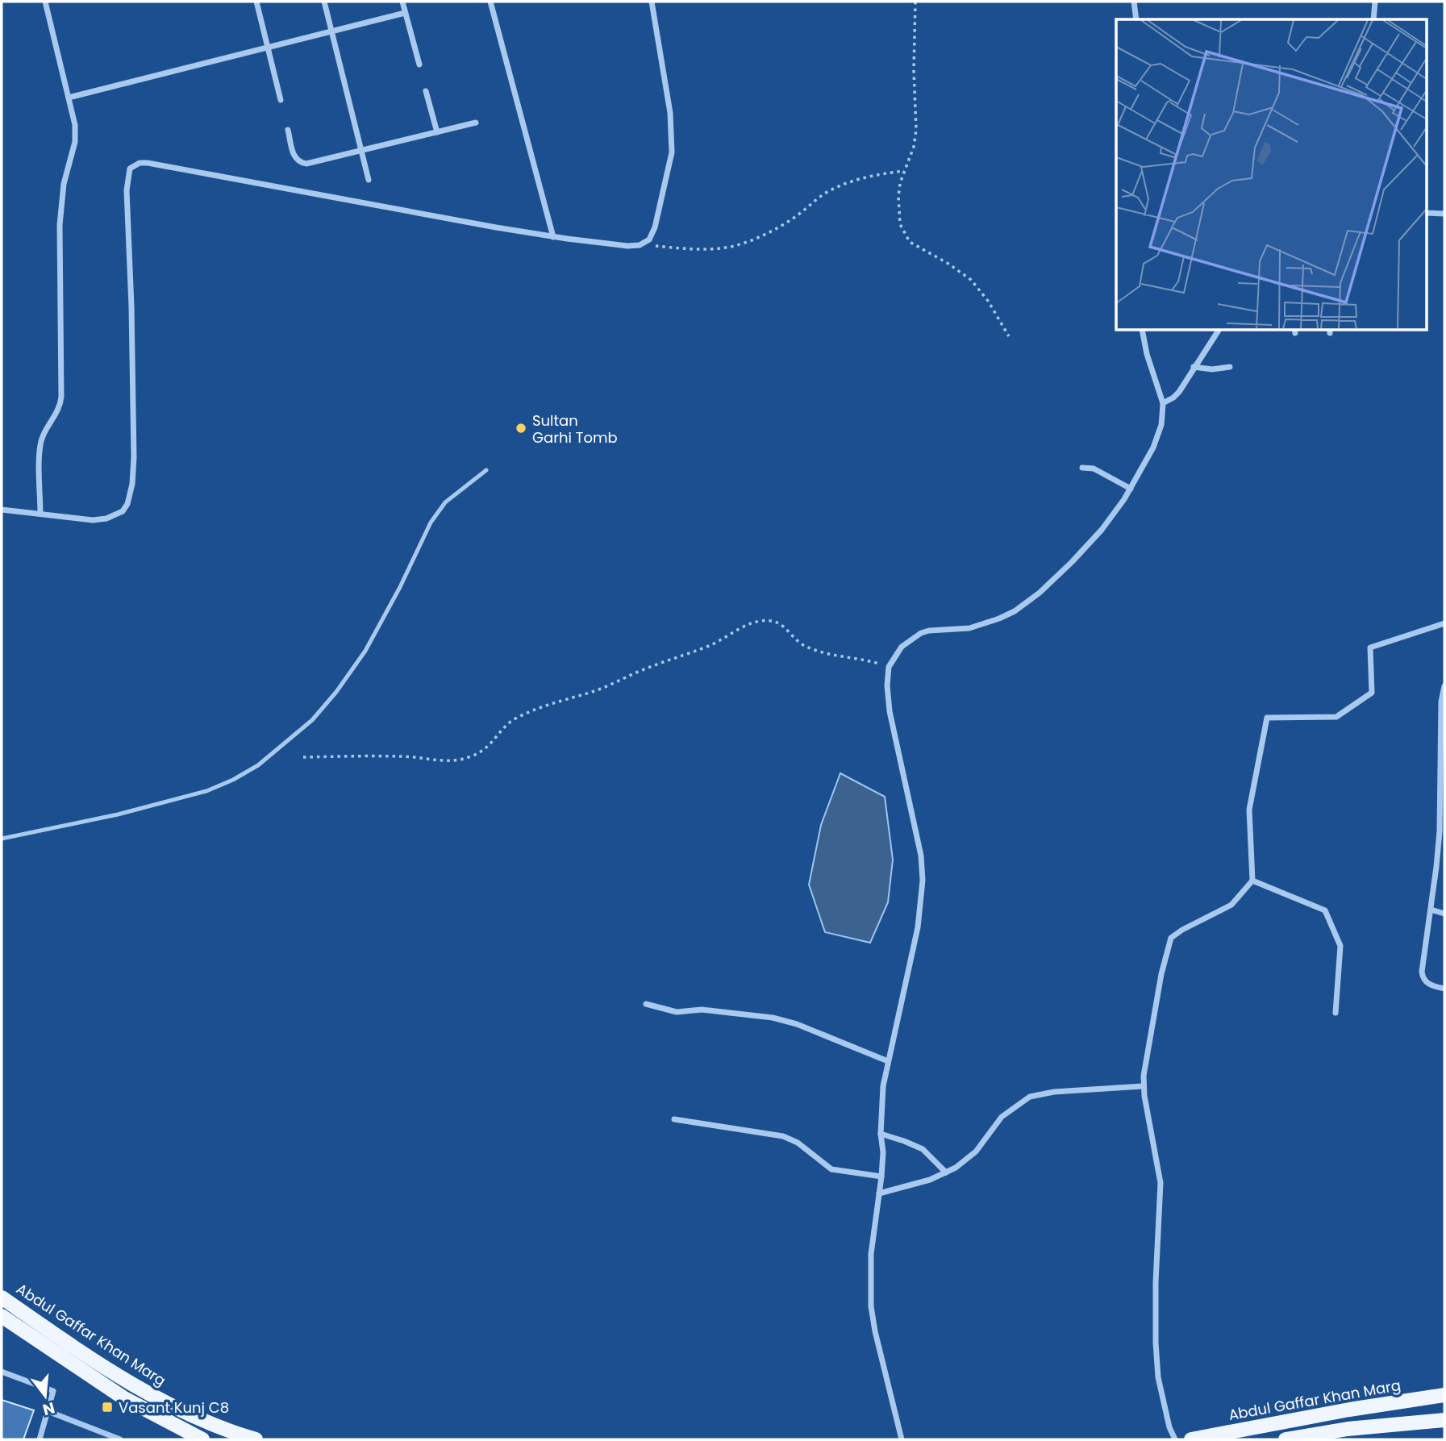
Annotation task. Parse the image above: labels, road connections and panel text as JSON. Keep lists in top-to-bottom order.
{
  "streets": {
    "main road": ["Abdul Gaffar Khan Marg"]
  },
  "places": {
    "other": ["Sultan Garhi Tomb"],
    "transit": ["Vasant Kunj C8"]
  },
  "north": "bottom"
}
